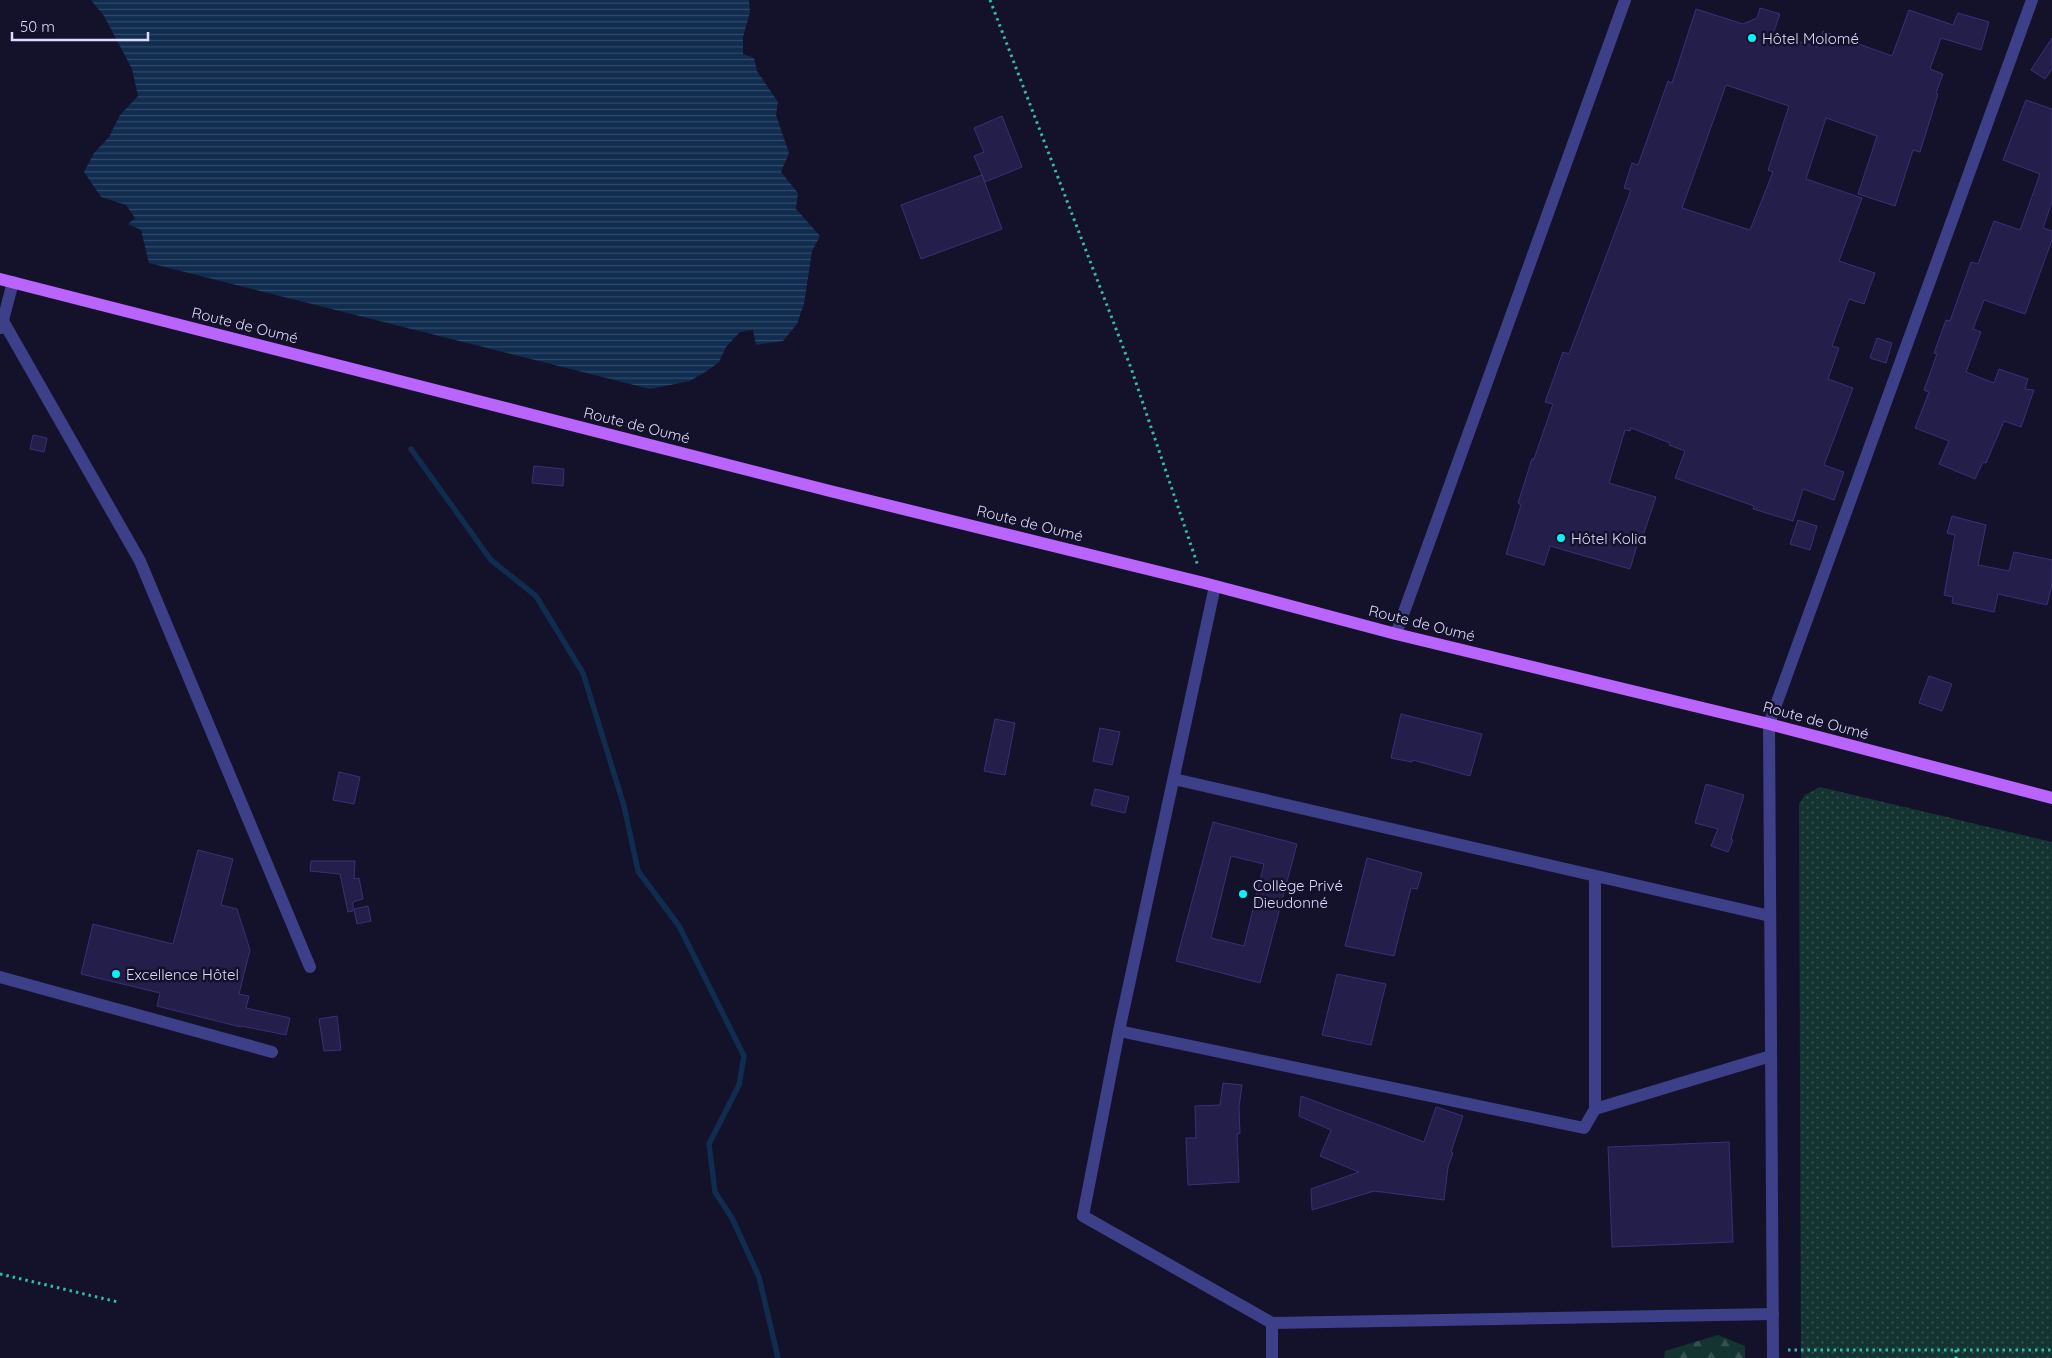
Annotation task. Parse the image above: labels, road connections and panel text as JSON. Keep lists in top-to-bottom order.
{
  "streets": {
    "main road": ["Route de Oumé"]
  },
  "places": [
    "Hôtel Molomé",
    "Hôtel Kolia",
    "Collège Privé Dieudonné",
    "Excellence Hôtel"
  ],
  "scale_bar": "50 m"
}
